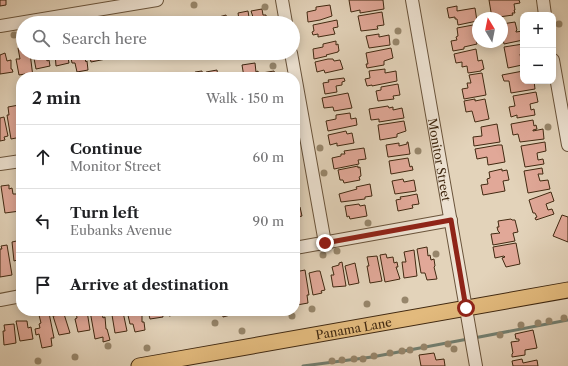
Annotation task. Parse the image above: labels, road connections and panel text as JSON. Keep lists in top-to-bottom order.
{
  "streets": {
    "main road": ["Panama Lane"],
    "street": ["Monitor Street"]
  },
  "crossings": [
    ["Monitor Street", "Panama Lane"]
  ],
  "north": "top",
  "page": {
    "map_buttons": ["+", "−"],
    "search": "Search here",
    "heading": ["2 min", "Walk · 150 m"],
    "list": [
      ["Continue", "Monitor Street", "60 m"],
      ["Turn left", "Eubanks Avenue", "90 m"],
      "Arrive at destination"
    ]
  }
}
